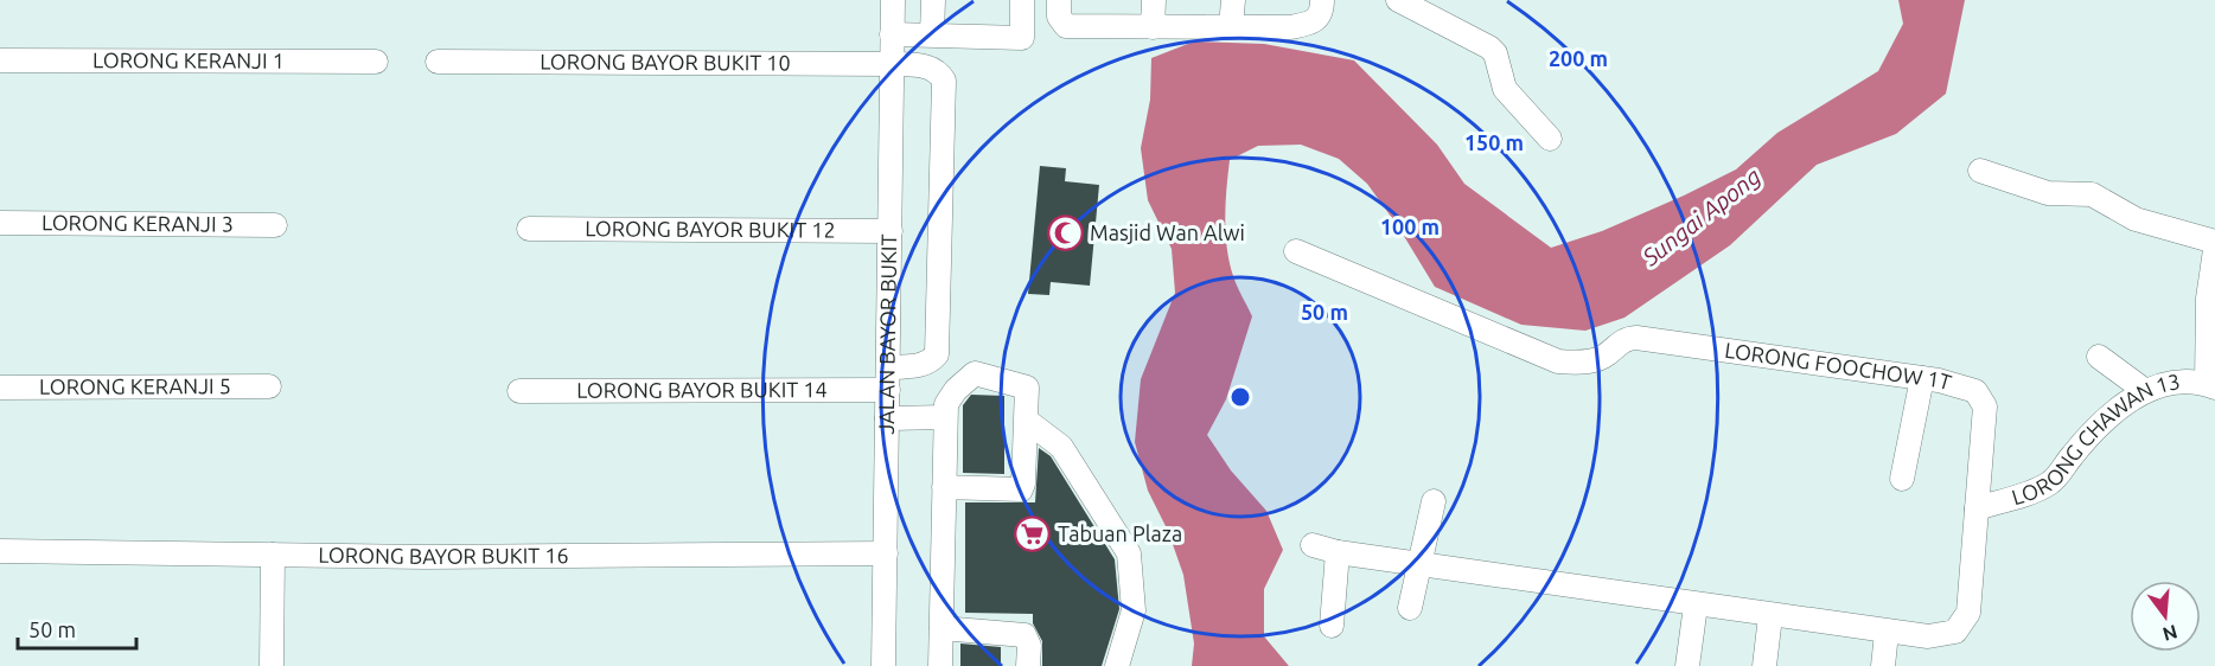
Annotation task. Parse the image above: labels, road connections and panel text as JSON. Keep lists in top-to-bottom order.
{
  "streets": {
    "street": [
      "LORONG KERANJI 1",
      "LORONG BAYOR BUKIT 10",
      "LORONG KERANJI 3",
      "LORONG BAYOR BUKIT 12",
      "JALAN BAYOR BUKIT",
      "LORONG FOOCHOW 1T",
      "LORONG KERANJI 5",
      "LORONG BAYOR BUKIT 14",
      "LORONG CHAWAN 13",
      "LORONG BAYOR BUKIT 16"
    ]
  },
  "crossings": [
    ["LORONG BAYOR BUKIT 10", "JALAN BAYOR BUKIT"],
    ["LORONG BAYOR BUKIT 10", "LORONG BAYOR BUKIT 14"],
    ["LORONG BAYOR BUKIT 12", "JALAN BAYOR BUKIT"],
    ["JALAN BAYOR BUKIT", "LORONG BAYOR BUKIT 14"],
    ["JALAN BAYOR BUKIT", "LORONG BAYOR BUKIT 16"],
    ["LORONG FOOCHOW 1T", "LORONG CHAWAN 13"]
  ],
  "water": ["Sungai Apong"],
  "places": {
    "mosque": ["Masjid Wan Alwi"],
    "supermarket": ["Tabuan Plaza"]
  },
  "scale_bar": "50 m",
  "north": "bottom",
  "rings": [
    "200 m",
    "150 m",
    "100 m",
    "50 m"
  ]
}
